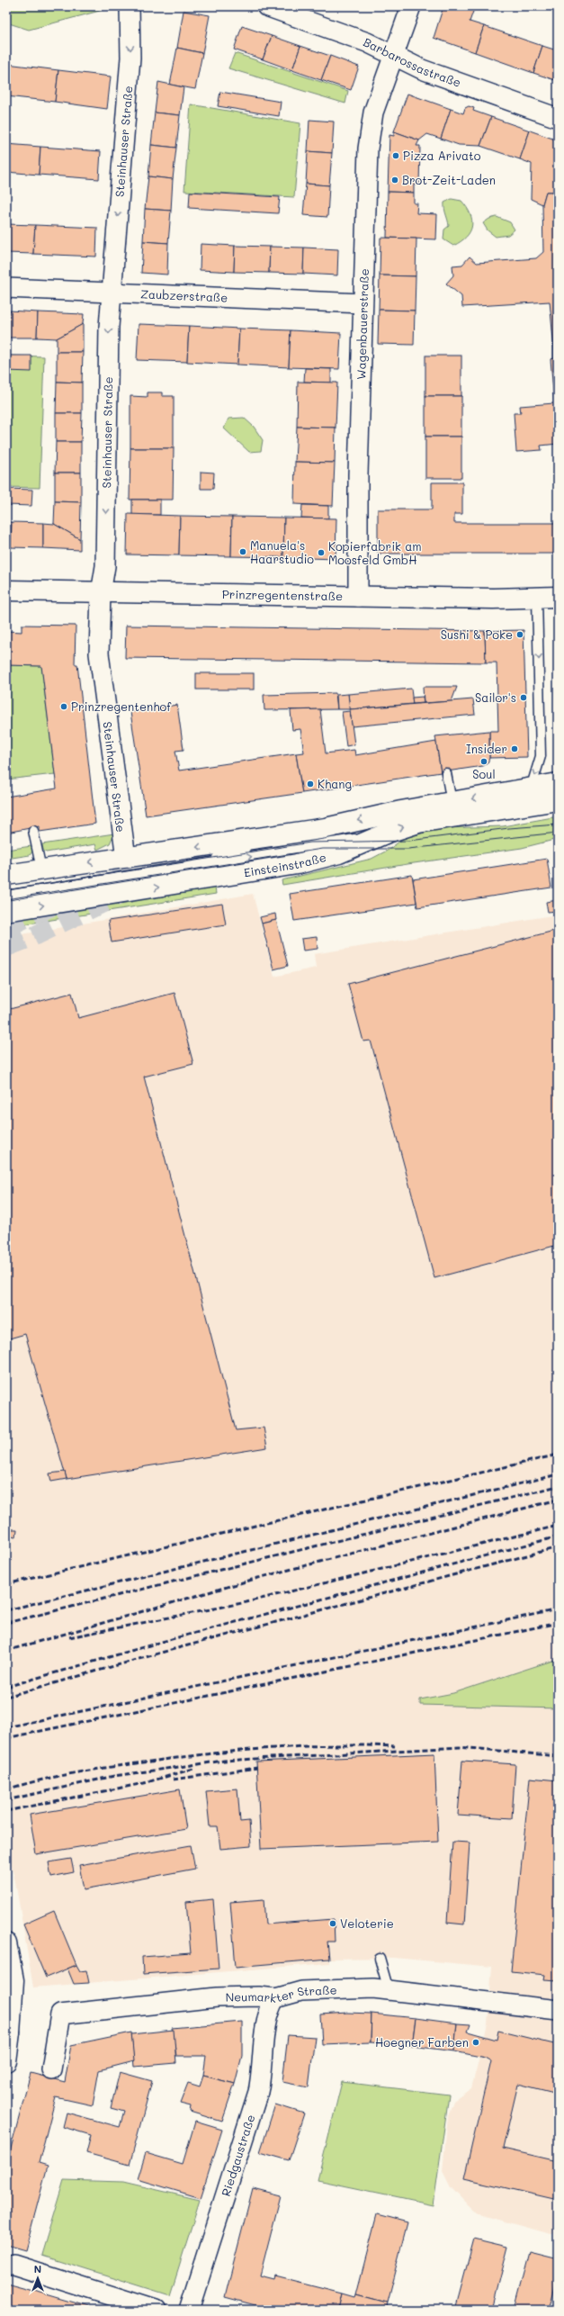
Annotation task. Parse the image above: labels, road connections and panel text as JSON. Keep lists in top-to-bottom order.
{
  "streets": {
    "main road": ["Prinzregentenstraße", "Einsteinstraße"],
    "street": [
      "Barbarossastraße",
      "Steinhauser Straße",
      "Zaubzerstraße",
      "Wagenbauerstraße",
      "Neumarkter Straße",
      "Riedgaustraße"
    ]
  },
  "crossings": [
    ["Barbarossastraße", "Wagenbauerstraße"],
    ["Steinhauser Straße", "Zaubzerstraße"],
    ["Steinhauser Straße", "Prinzregentenstraße"],
    ["Zaubzerstraße", "Wagenbauerstraße"],
    ["Wagenbauerstraße", "Prinzregentenstraße"],
    ["Neumarkter Straße", "Riedgaustraße"]
  ],
  "one_way": ["Steinhauser Straße"],
  "places": [
    "Pizza Arivato",
    "Brot-Zeit-Laden",
    "Manuela's Haarstudio",
    "Kopierfabrik am Moosfeld GmbH",
    "Sushi & Poke",
    "Sailor's",
    "Prinzregentenhof",
    "Insider",
    "Soul",
    "Khang",
    "Veloterie",
    "Hoegner Farben"
  ],
  "north": "top"
}
